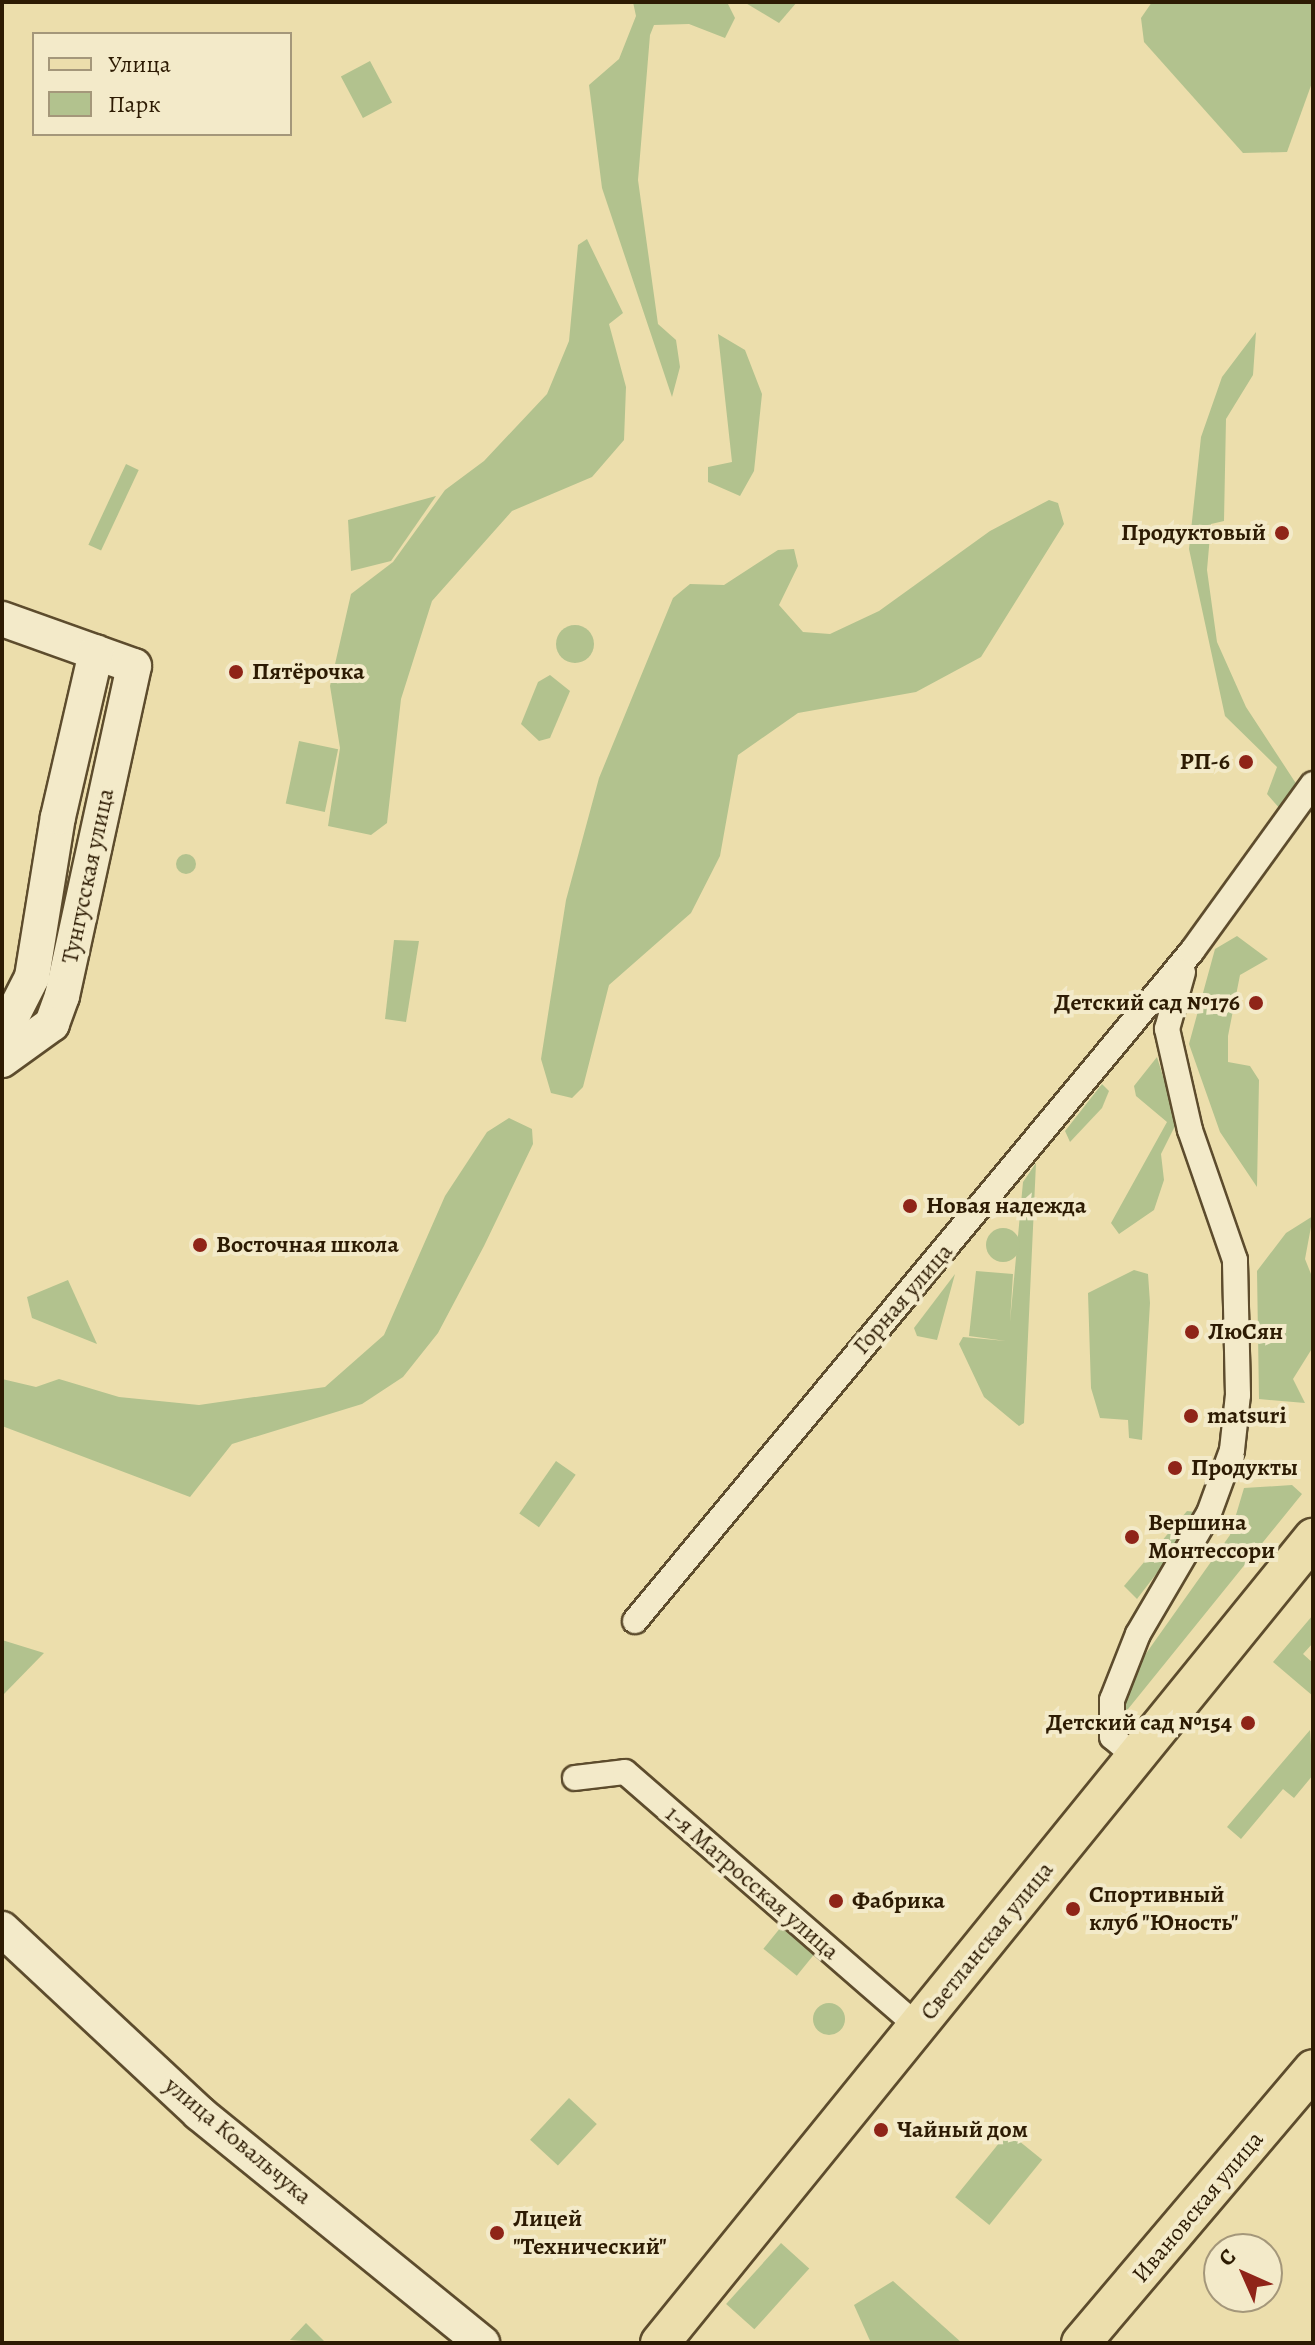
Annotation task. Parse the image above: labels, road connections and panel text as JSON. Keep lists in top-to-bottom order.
{
  "streets": {
    "main road": [
      "Тунгусская улица",
      "Светланская улица",
      "улица Ковальчука",
      "Ивановская улица"
    ],
    "street": ["Горная улица", "1-я Матросская улица"]
  },
  "crossings": [
    ["1-я Матросская улица", "Светланская улица"]
  ],
  "places": [
    "Продуктовый",
    "Пятёрочка",
    "РП-6",
    "Детский сад №176",
    "Новая надежда",
    "Восточная школа",
    "ЛюСян",
    "matsuri",
    "Продукты",
    "Вершина Монтессори",
    "Детский сад №154",
    "Фабрика",
    "Спортивный клуб \"Юность\"",
    "Чайный дом",
    "Лицей \"Технический\""
  ],
  "legend": ["Улица", "Парк"],
  "north": "top left"
}
